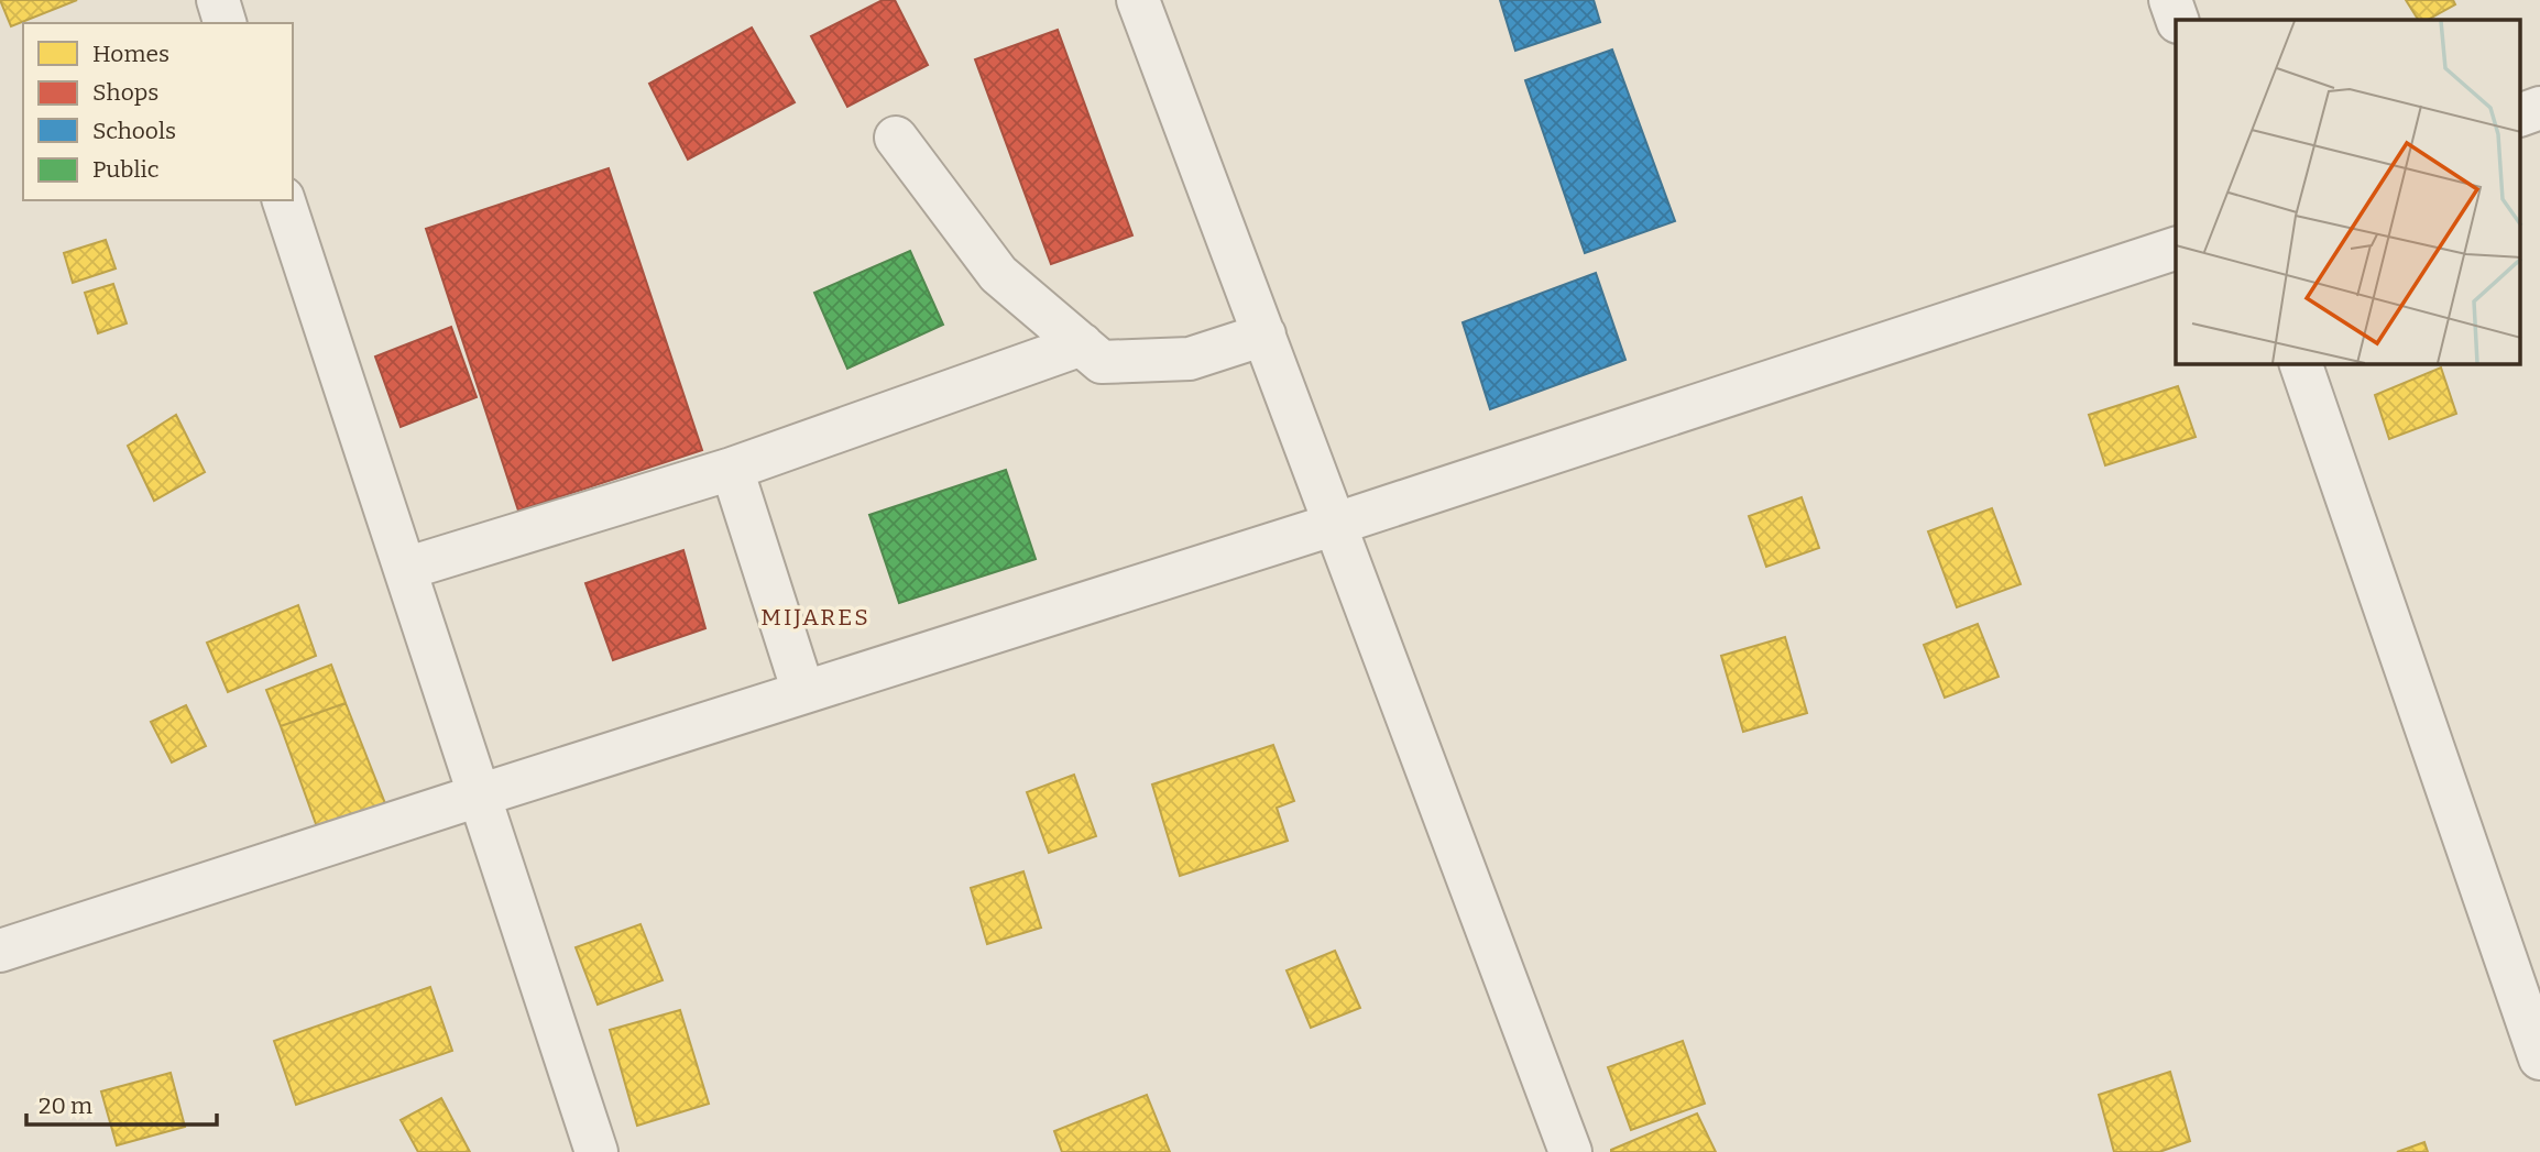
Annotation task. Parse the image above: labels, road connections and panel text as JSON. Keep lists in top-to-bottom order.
{
  "districts": ["MIJARES"],
  "legend": [
    "Homes",
    "Shops",
    "Schools",
    "Public"
  ],
  "scale_bar": "20 m"
}
